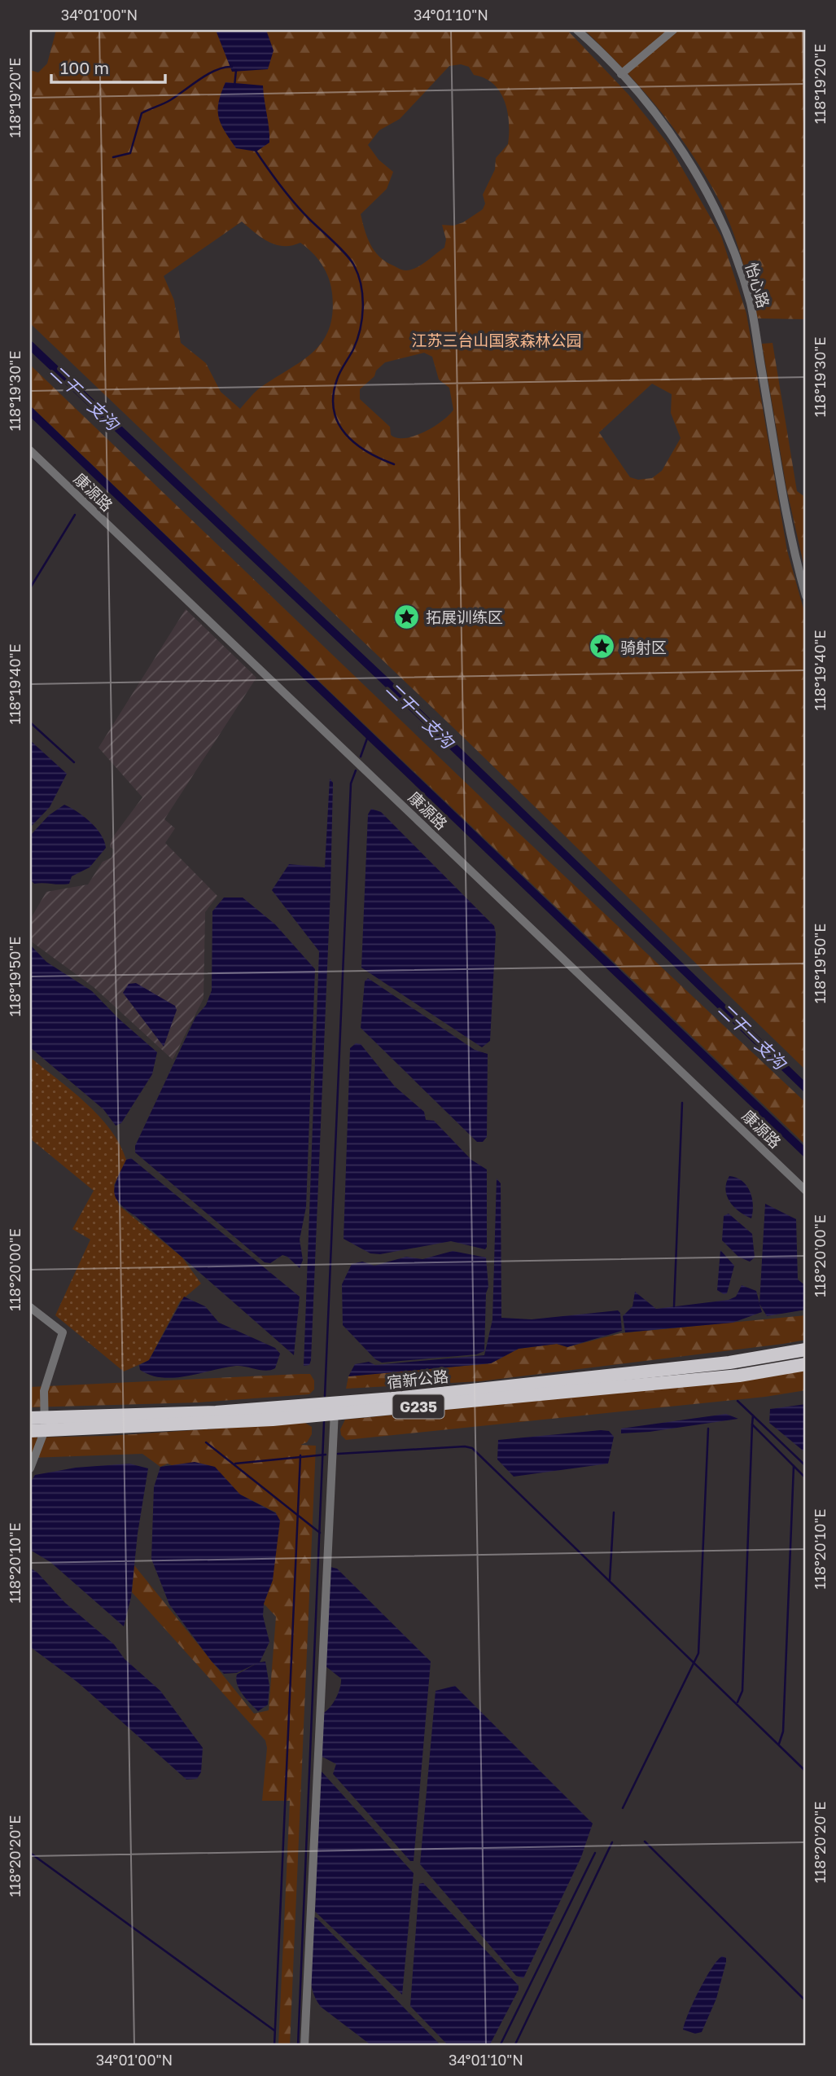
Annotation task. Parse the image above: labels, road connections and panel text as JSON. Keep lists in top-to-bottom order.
{
  "streets": {
    "highway": ["宿新公路", "G235"],
    "street": ["怡心路", "康源路"]
  },
  "water": ["二干一支沟"],
  "parks": ["江苏三台山国家森林公园"],
  "places": {
    "place": ["拓展训练区", "骑射区"]
  },
  "scale_bar": "100 m",
  "coordinates": [
    "34°01'00\"N",
    "34°01'10\"N",
    "118°19'20\"E",
    "118°19'30\"E",
    "118°19'40\"E",
    "118°19'50\"E",
    "118°20'00\"E",
    "118°20'10\"E",
    "118°20'20\"E"
  ]
}
